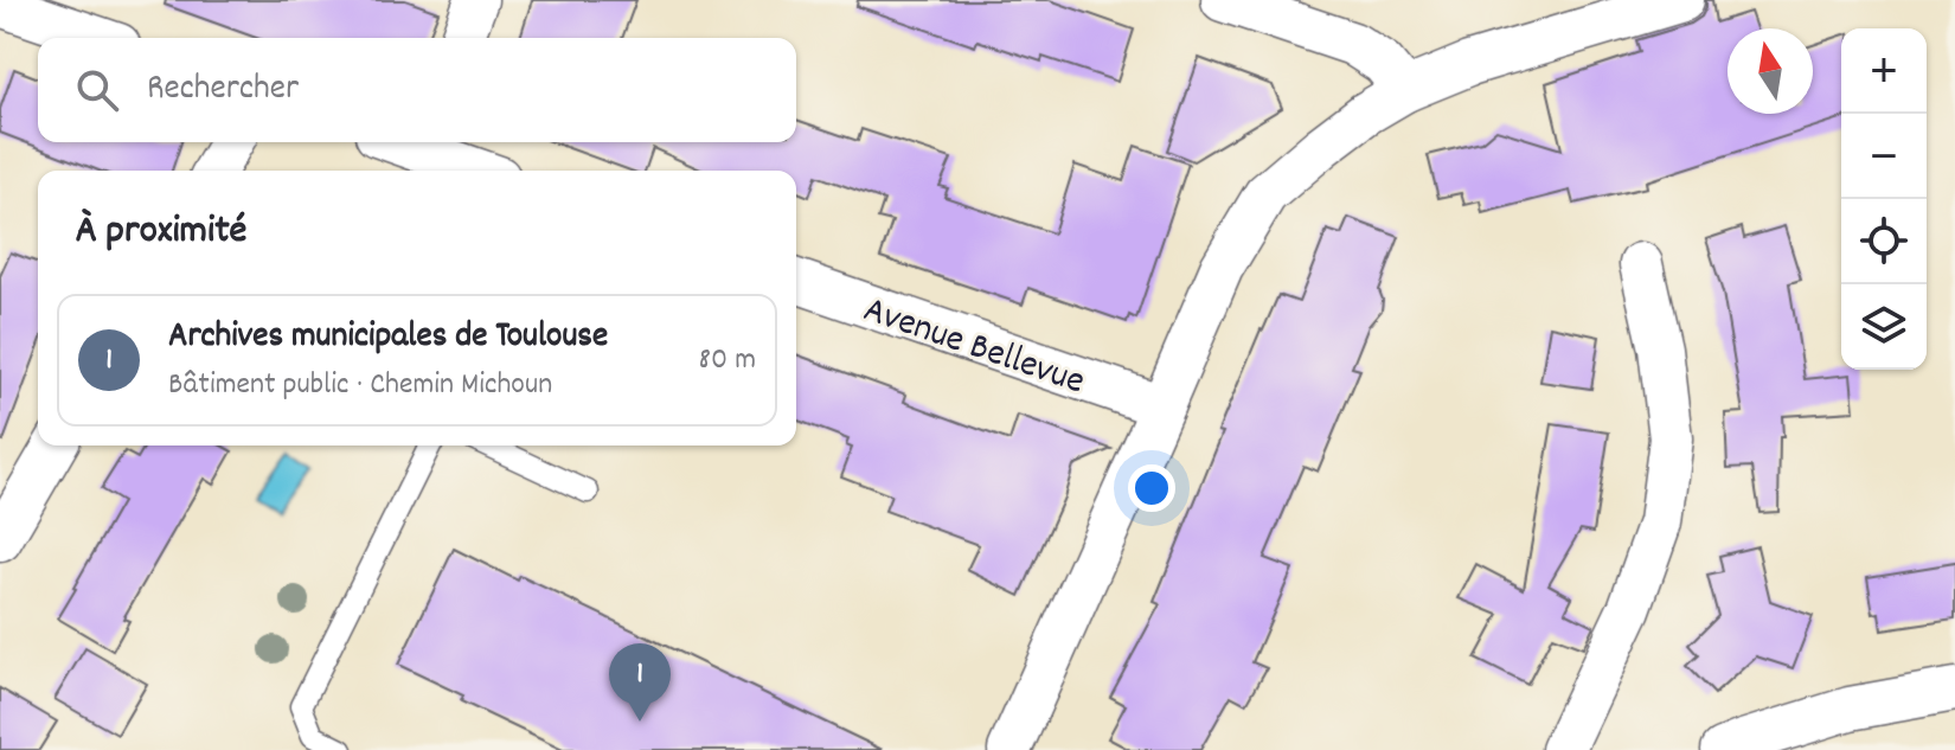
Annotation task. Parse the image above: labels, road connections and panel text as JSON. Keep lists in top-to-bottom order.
{
  "streets": {
    "street": ["Avenue Bellevue"]
  },
  "north": "top",
  "page": {
    "map_buttons": ["+", "−"],
    "search": "Rechercher",
    "heading": "À proximité",
    "list": [
      {
        "mark": "1",
        "name": "Archives municipales de Toulouse",
        "note": "Bâtiment public · Chemin Michoun",
        "value": "80 m"
      }
    ],
    "pins": "1"
  }
}
